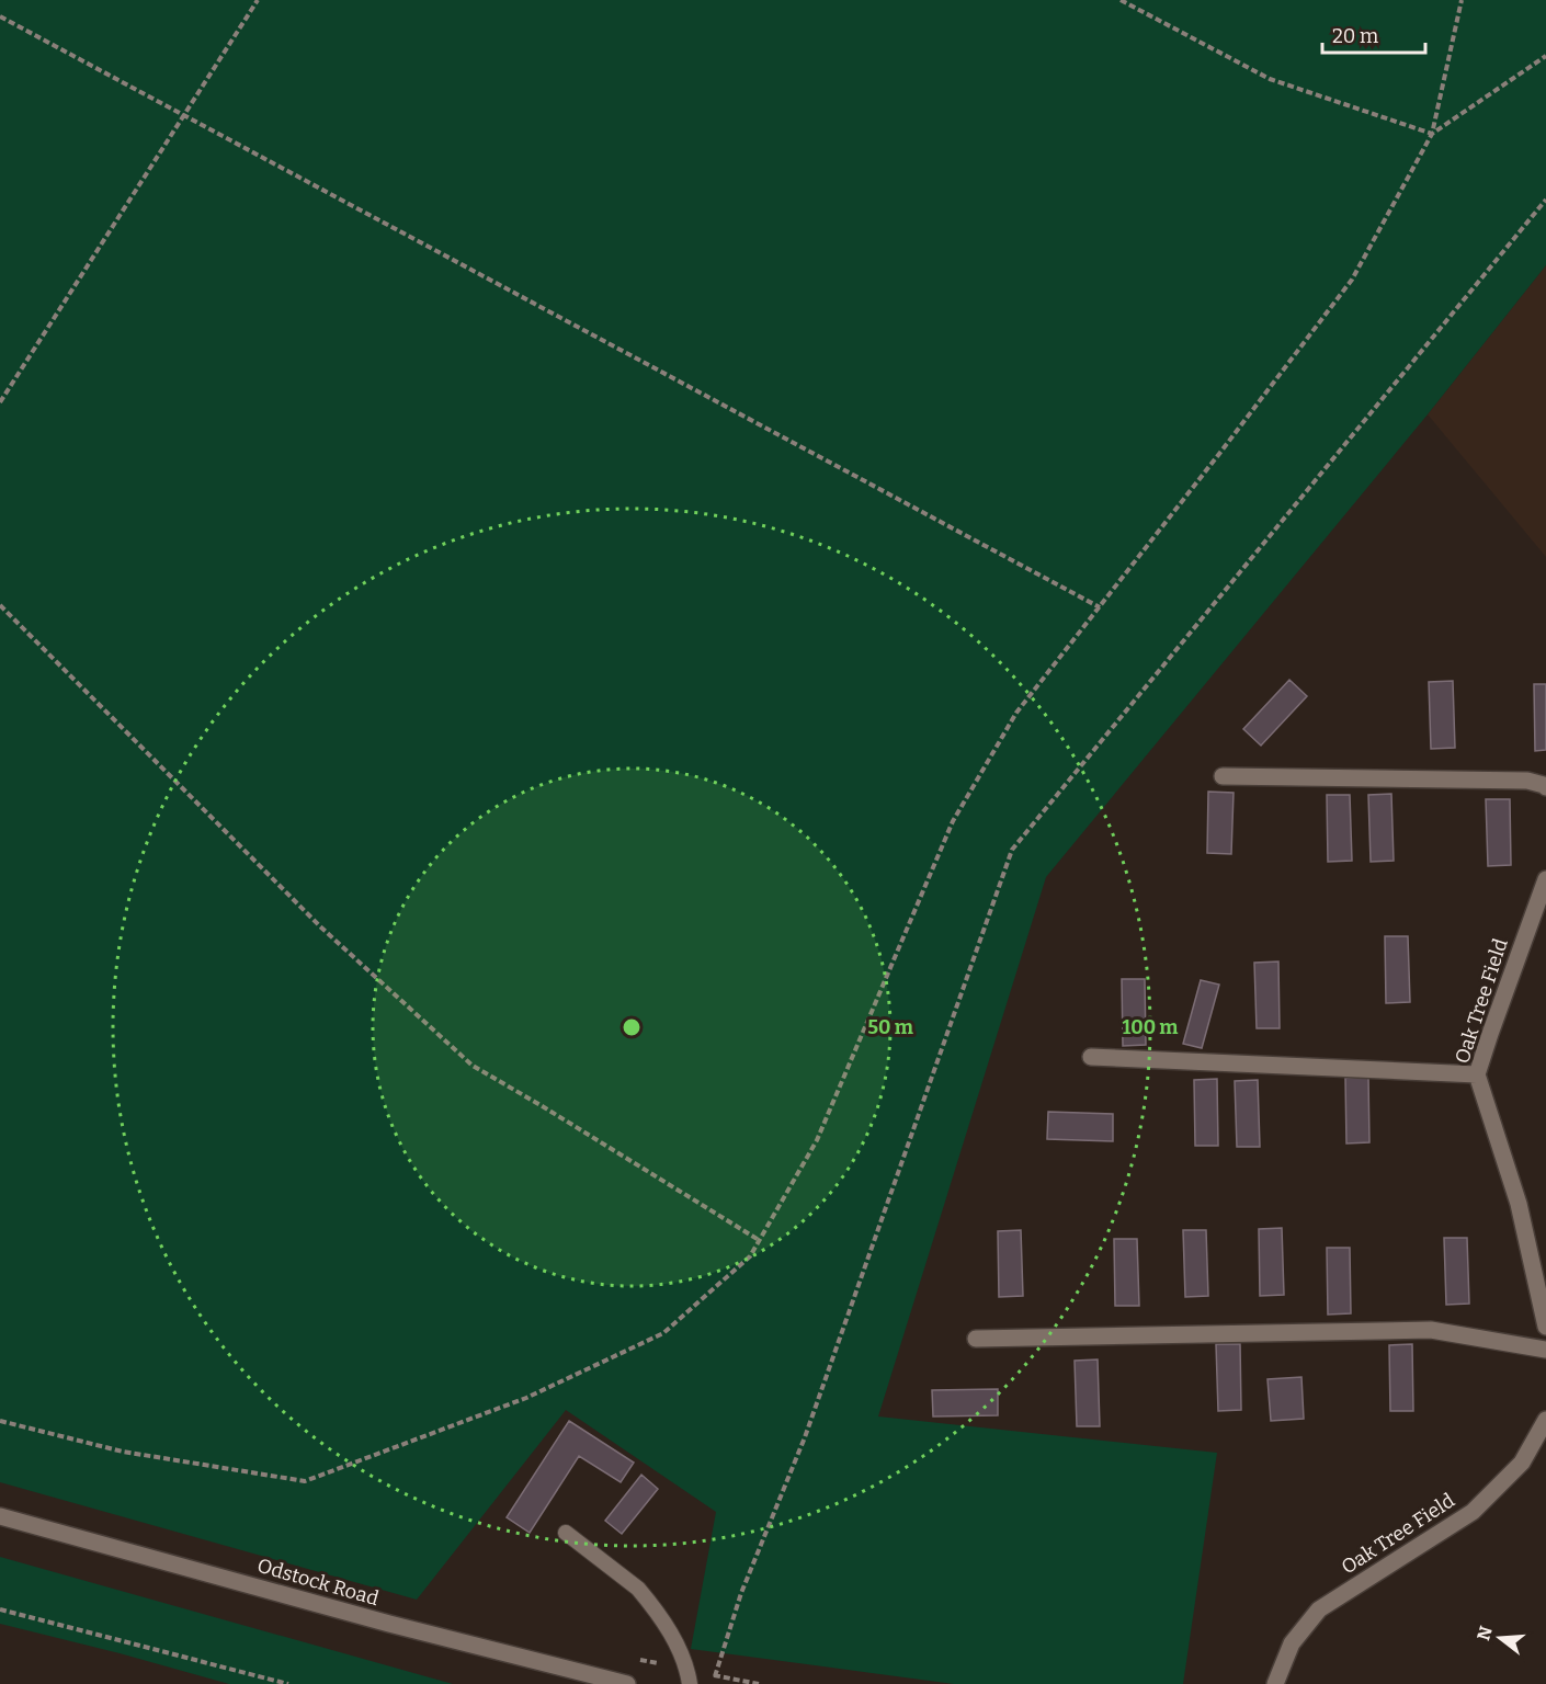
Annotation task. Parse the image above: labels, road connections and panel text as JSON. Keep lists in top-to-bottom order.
{
  "streets": {
    "street": ["Oak Tree Field", "Odstock Road"]
  },
  "scale_bar": "20 m",
  "north": "left",
  "rings": ["50 m", "100 m"]
}
